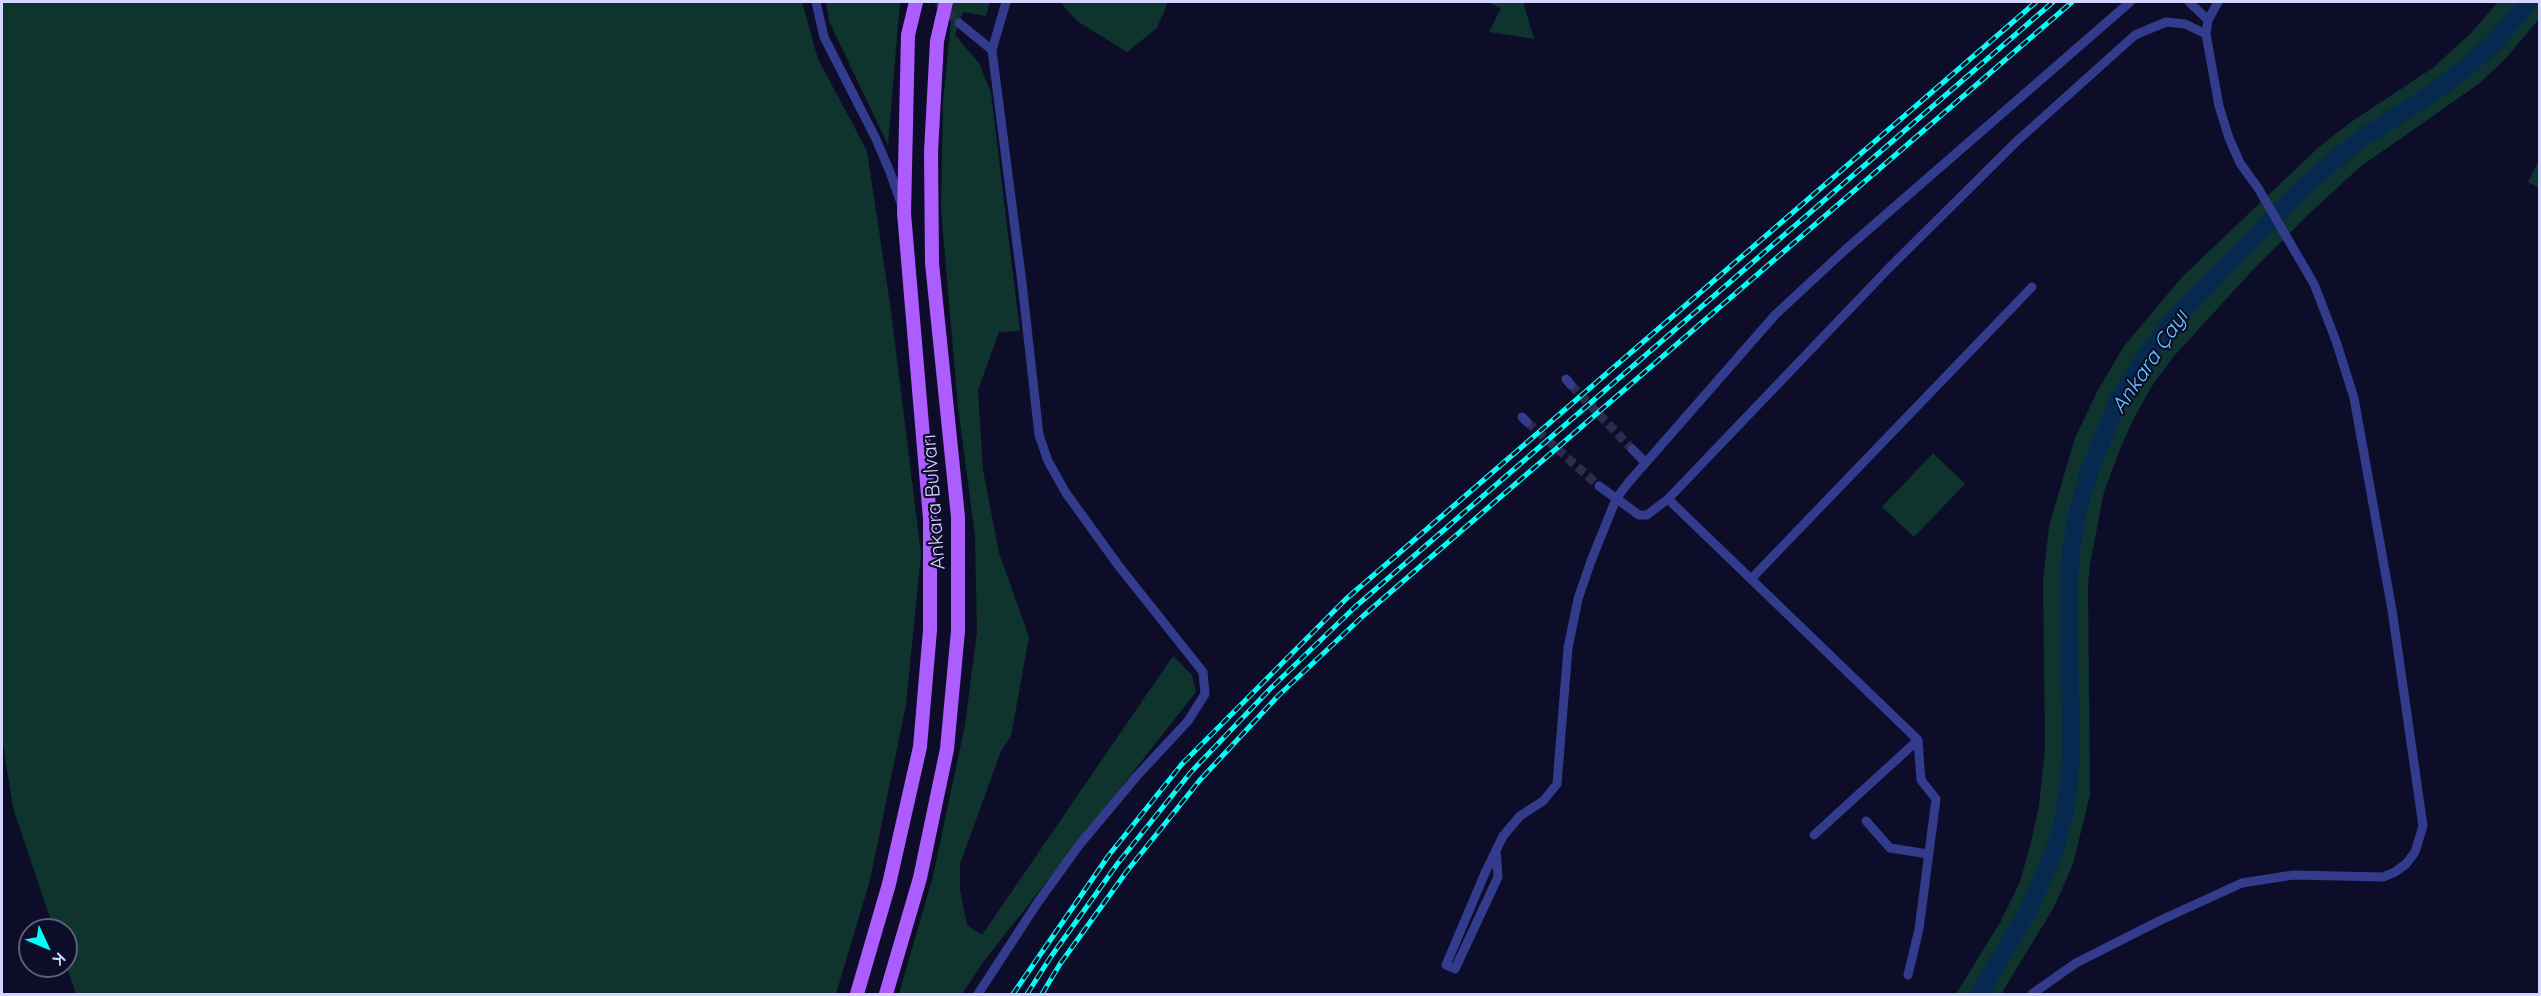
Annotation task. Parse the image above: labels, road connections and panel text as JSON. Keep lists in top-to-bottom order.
{
  "streets": {
    "main road": ["Ankara Bulvarı"]
  },
  "water": ["Ankara Çayı"],
  "north": "bottom right"
}
